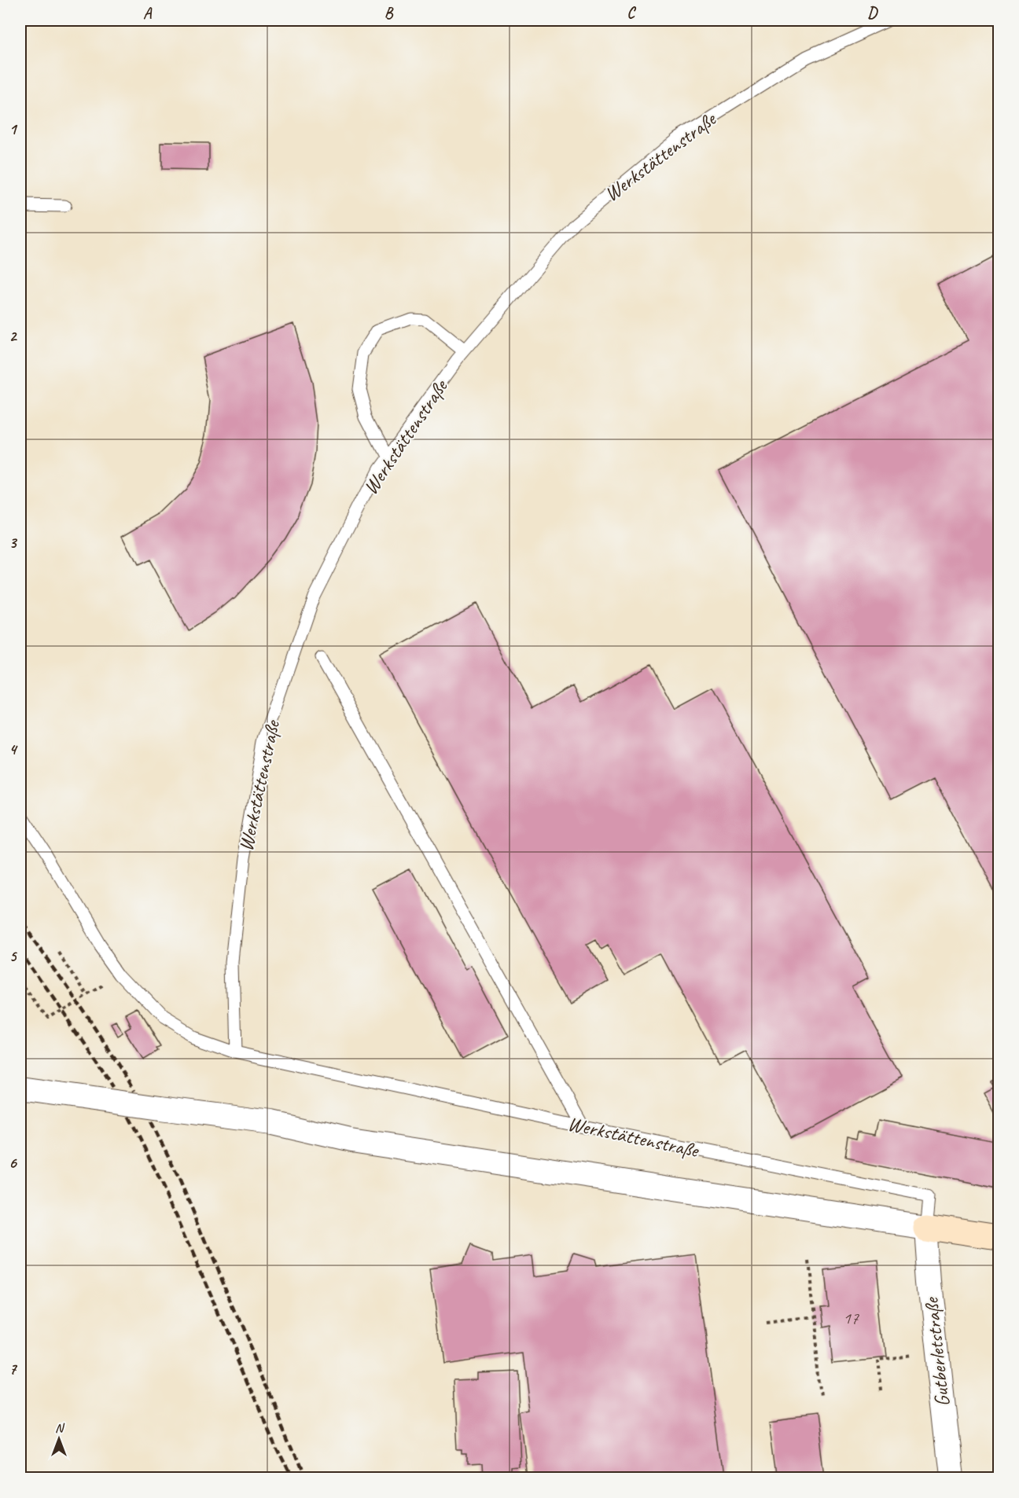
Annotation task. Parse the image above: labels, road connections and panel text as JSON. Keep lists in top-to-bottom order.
{
  "streets": {
    "street": ["Gutberletstraße"],
    "lane": ["Werkstättenstraße"]
  },
  "crossings": [
    ["Werkstättenstraße", "Gutberletstraße"]
  ],
  "house_numbers": ["17"],
  "north": "top",
  "grid": {
    "columns": [
      "A",
      "B",
      "C",
      "D"
    ],
    "rows": [
      "1",
      "2",
      "3",
      "4",
      "5",
      "6",
      "7"
    ]
  }
}
